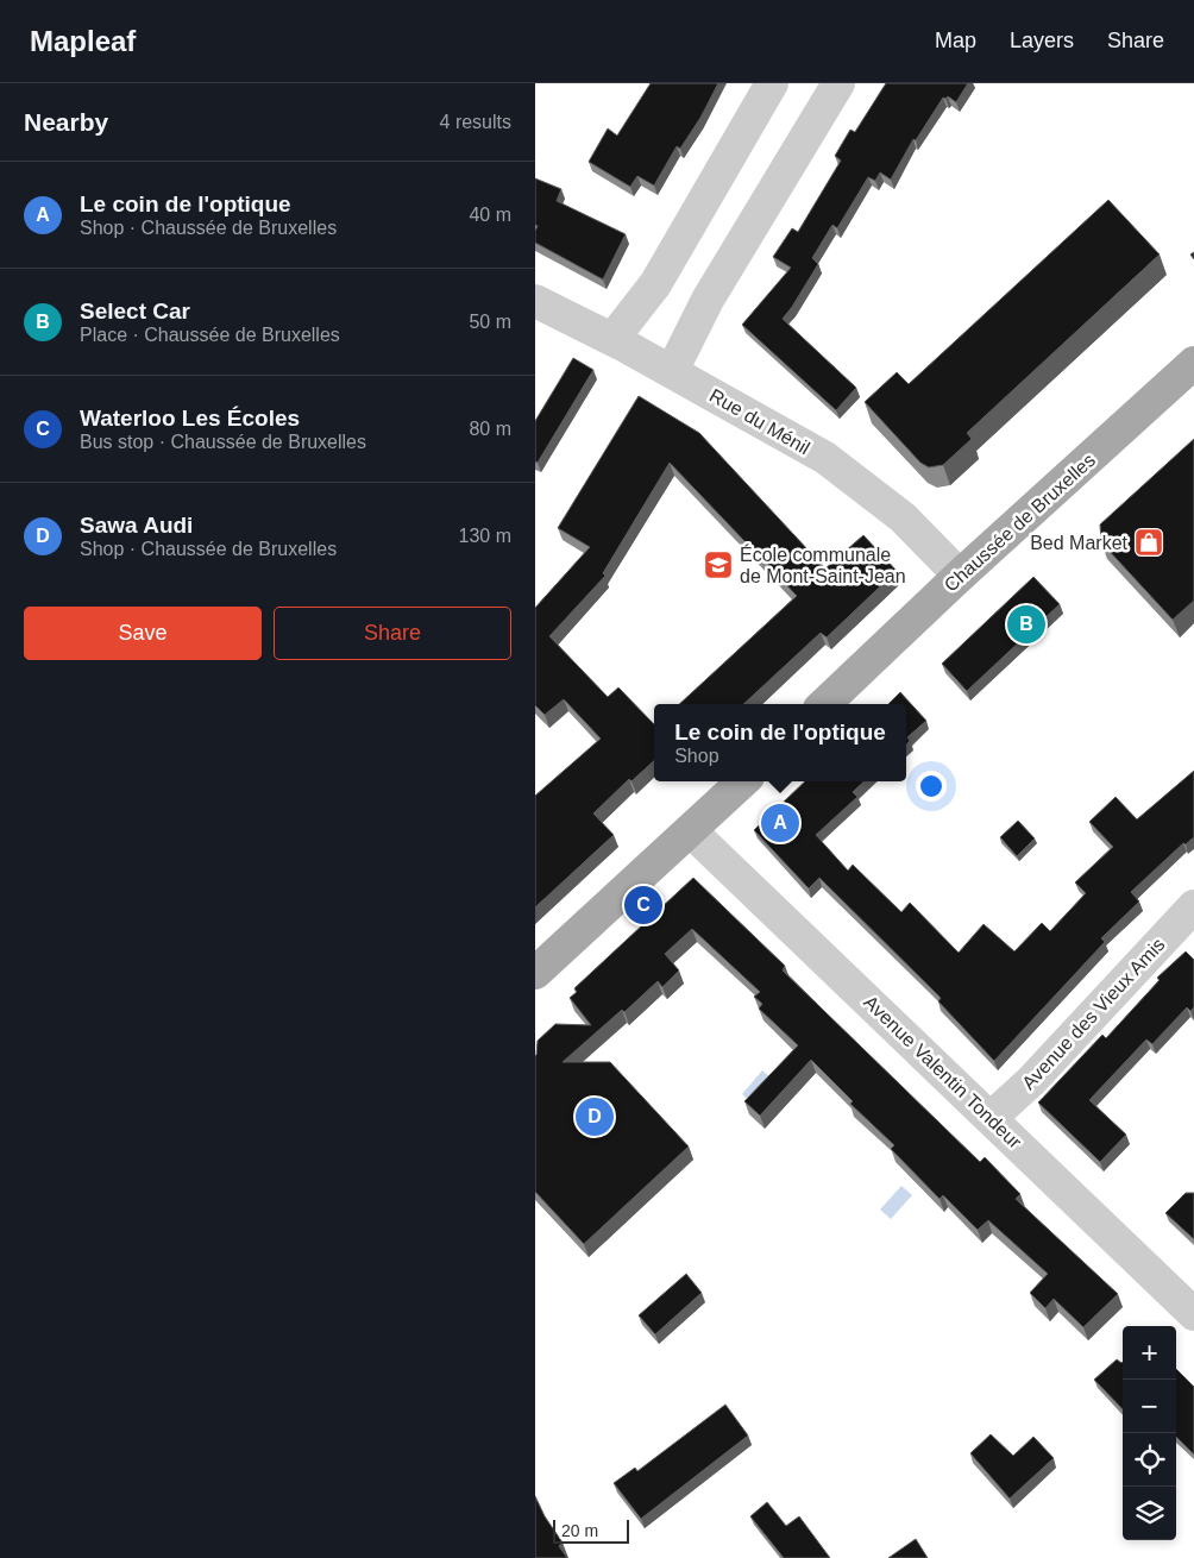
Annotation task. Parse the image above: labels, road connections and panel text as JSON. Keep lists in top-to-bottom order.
{
  "streets": {
    "main road": ["Chaussée de Bruxelles"],
    "street": ["Rue du Ménil", "Avenue des Vieux Amis", "Avenue Valentin Tondeur"]
  },
  "crossings": [
    ["Rue du Ménil", "Chaussée de Bruxelles"],
    ["Avenue des Vieux Amis", "Avenue Valentin Tondeur"]
  ],
  "places": {
    "shop": ["Bed Market"],
    "school or university": ["École communale de Mont-Saint-Jean"]
  },
  "scale_bar": "20 m",
  "page": {
    "header": "Mapleaf",
    "nav": ["Map", "Layers", "Share"],
    "heading": ["Nearby", "4 results"],
    "list": [
      {
        "mark": "A",
        "name": "Le coin de l'optique",
        "note": "Shop · Chaussée de Bruxelles",
        "value": "40 m"
      },
      {
        "mark": "B",
        "name": "Select Car",
        "note": "Place · Chaussée de Bruxelles",
        "value": "50 m"
      },
      {
        "mark": "C",
        "name": "Waterloo Les Écoles",
        "note": "Bus stop · Chaussée de Bruxelles",
        "value": "80 m"
      },
      {
        "mark": "D",
        "name": "Sawa Audi",
        "note": "Shop · Chaussée de Bruxelles",
        "value": "130 m"
      }
    ],
    "buttons": ["Save", "Share"],
    "pins": [
      "B",
      "A",
      "C",
      "D"
    ],
    "popup": ["Le coin de l'optique", "Shop"],
    "map_buttons": ["+", "−"],
    "scale": "20 m"
  }
}
